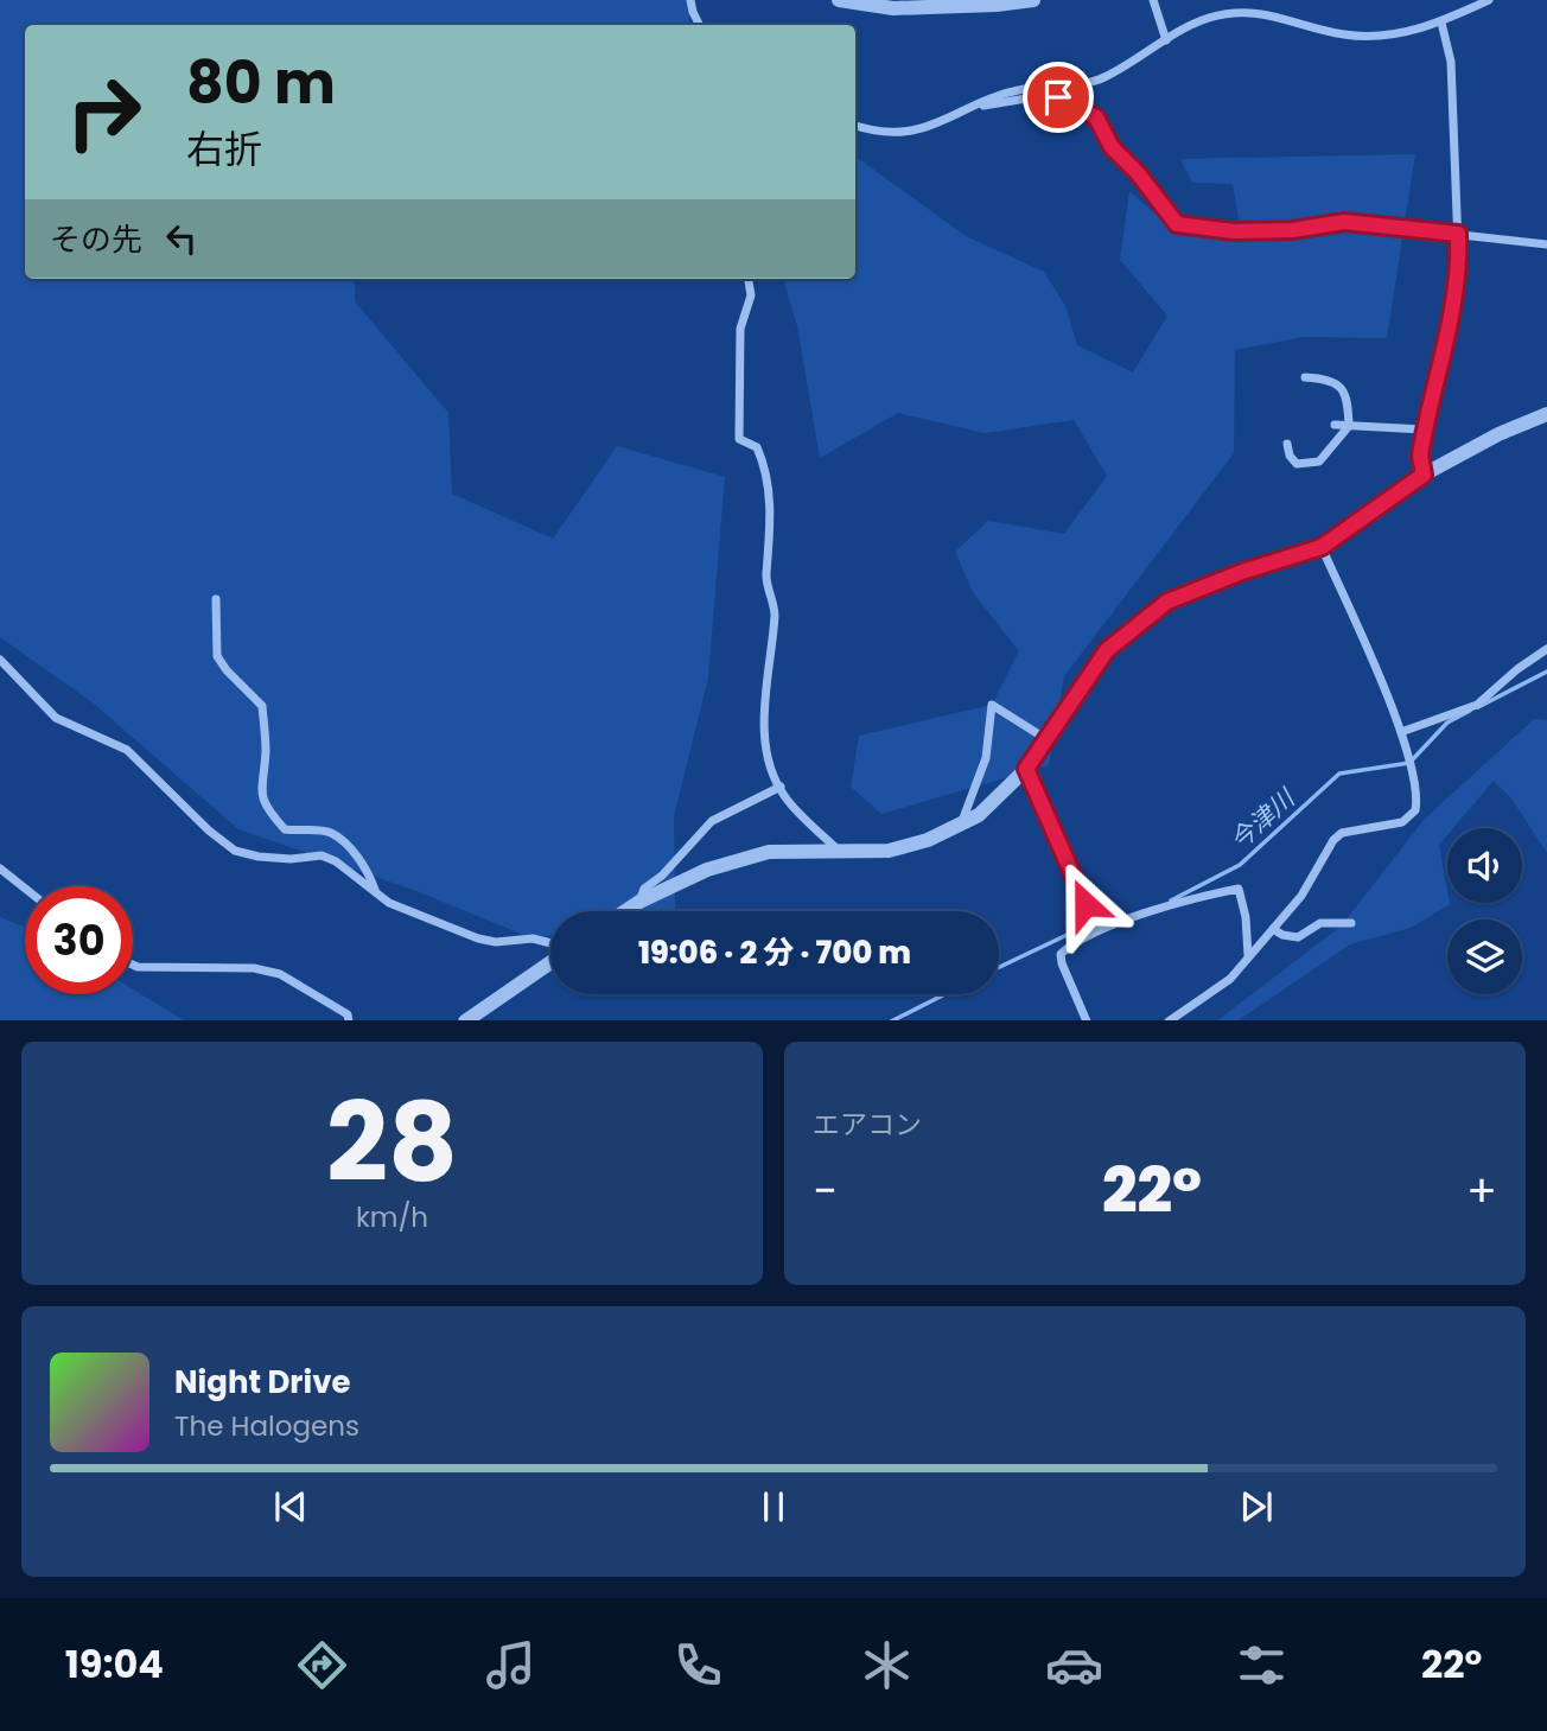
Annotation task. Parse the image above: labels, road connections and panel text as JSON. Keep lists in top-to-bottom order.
{
  "water": ["今津川"],
  "page": {
    "turn": ["80 m", "右折"],
    "then": "その先",
    "limit": "30",
    "trip": "19:06 · 2 分 · 700 m",
    "tile": [
      ["28", "km/h"],
      "エアコン"
    ],
    "heat": ["−", "22°", "+"],
    "song": ["Night Drive", "The Halogens"],
    "tabs": ["19:04", "22°"]
  }
}
